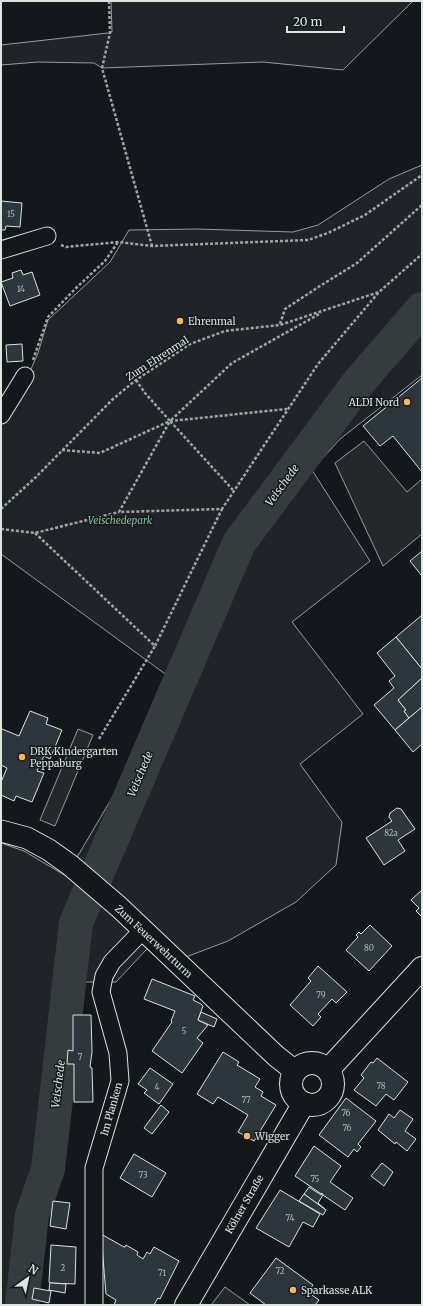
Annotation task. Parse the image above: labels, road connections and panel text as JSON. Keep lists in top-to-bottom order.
{
  "streets": {
    "main road": ["Kölner Straße"],
    "street": ["Zum Feuerwehrturm", "Im Planken"],
    "path": ["Zum Ehrenmal"]
  },
  "crossings": [
    ["Zum Feuerwehrturm", "Im Planken"],
    ["Zum Feuerwehrturm", "Kölner Straße"]
  ],
  "water": ["Veischede"],
  "parks": ["Veischedepark"],
  "places": [
    "Ehrenmal",
    "ALDI Nord",
    "DRK Kindergarten Peppaburg",
    "Wigger",
    "Sparkasse ALK"
  ],
  "house_numbers": [
    "15",
    "14",
    "82a",
    "80",
    "79",
    "5",
    "7",
    "78",
    "4",
    "77",
    "76",
    "76",
    "73",
    "75",
    "74",
    "2",
    "72",
    "71"
  ],
  "scale_bar": "20 m",
  "north": "top right"
}
